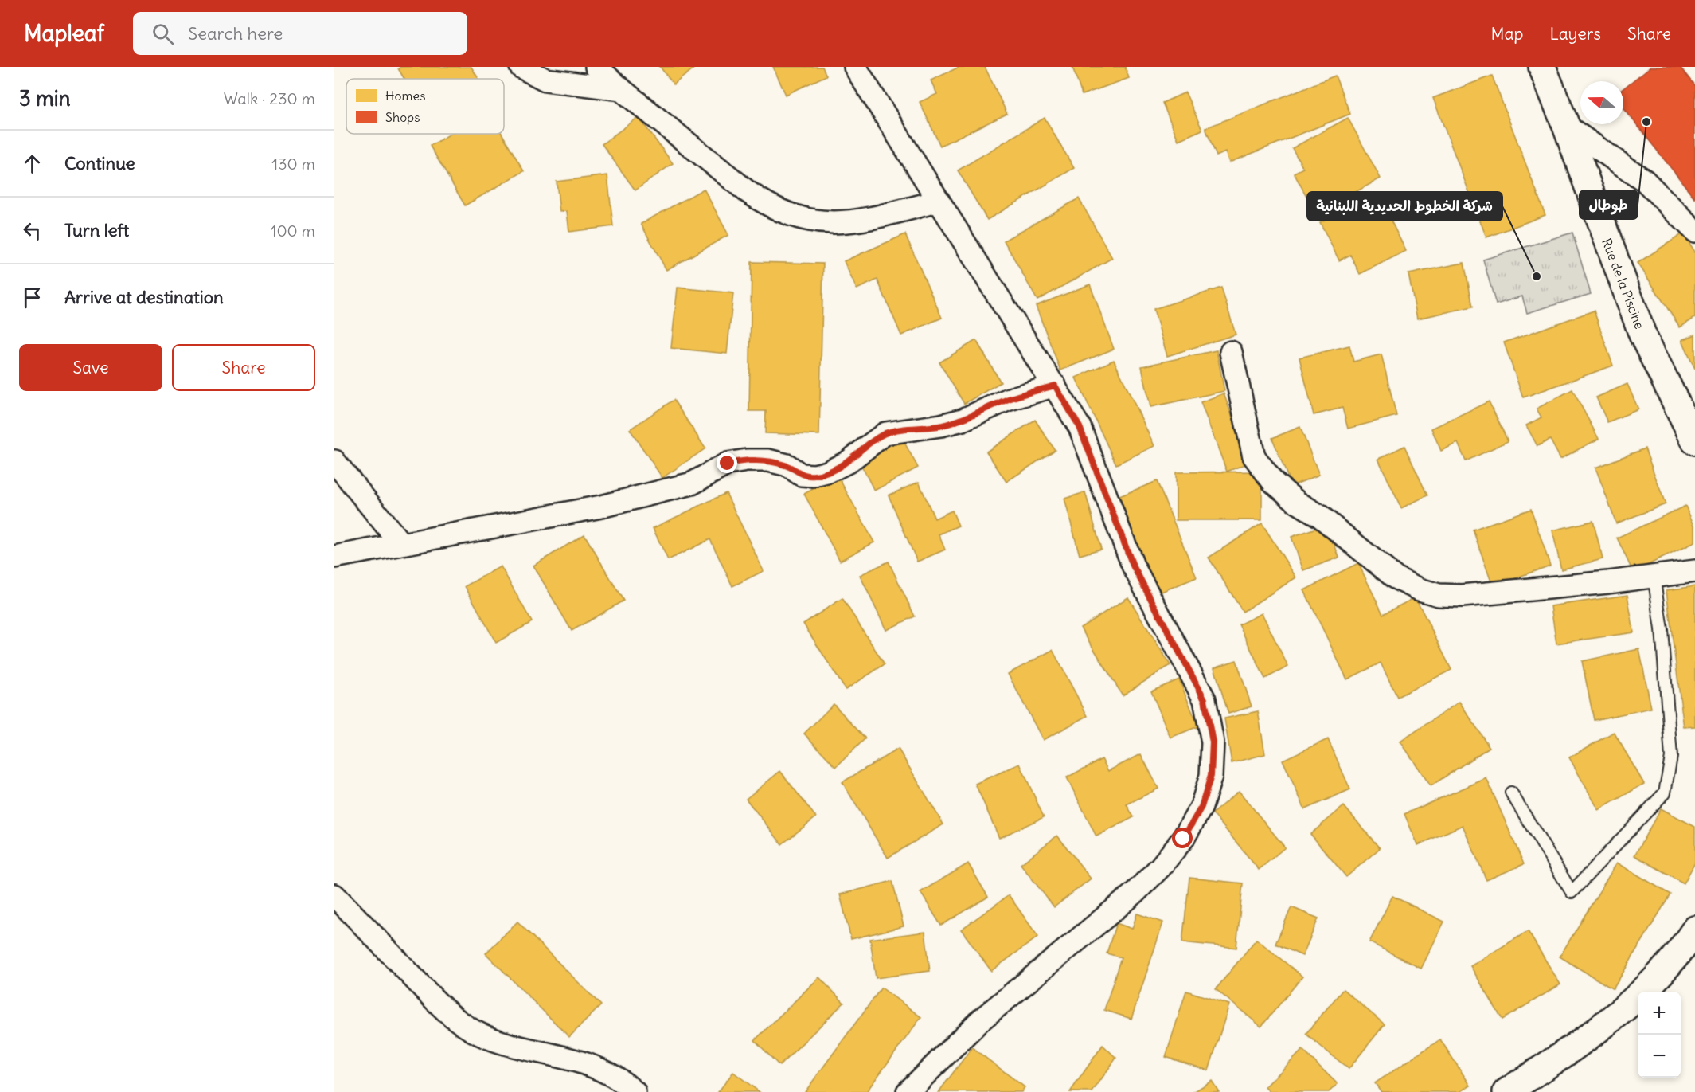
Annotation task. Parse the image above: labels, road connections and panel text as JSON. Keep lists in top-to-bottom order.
{
  "streets": {
    "street": ["Rue de la Piscine"]
  },
  "places": ["طوطال", "شركة الخطوط الحديدية اللبنانية"],
  "legend": ["Homes", "Shops"],
  "north": "left",
  "page": {
    "header": "Mapleaf",
    "search": "Search here",
    "nav": ["Map", "Layers", "Share"],
    "heading": ["3 min", "Walk · 230 m"],
    "list": [
      ["Continue", "130 m"],
      ["Turn left", "100 m"],
      "Arrive at destination"
    ],
    "buttons": ["Save", "Share"],
    "map_buttons": ["+", "−"]
  }
}
